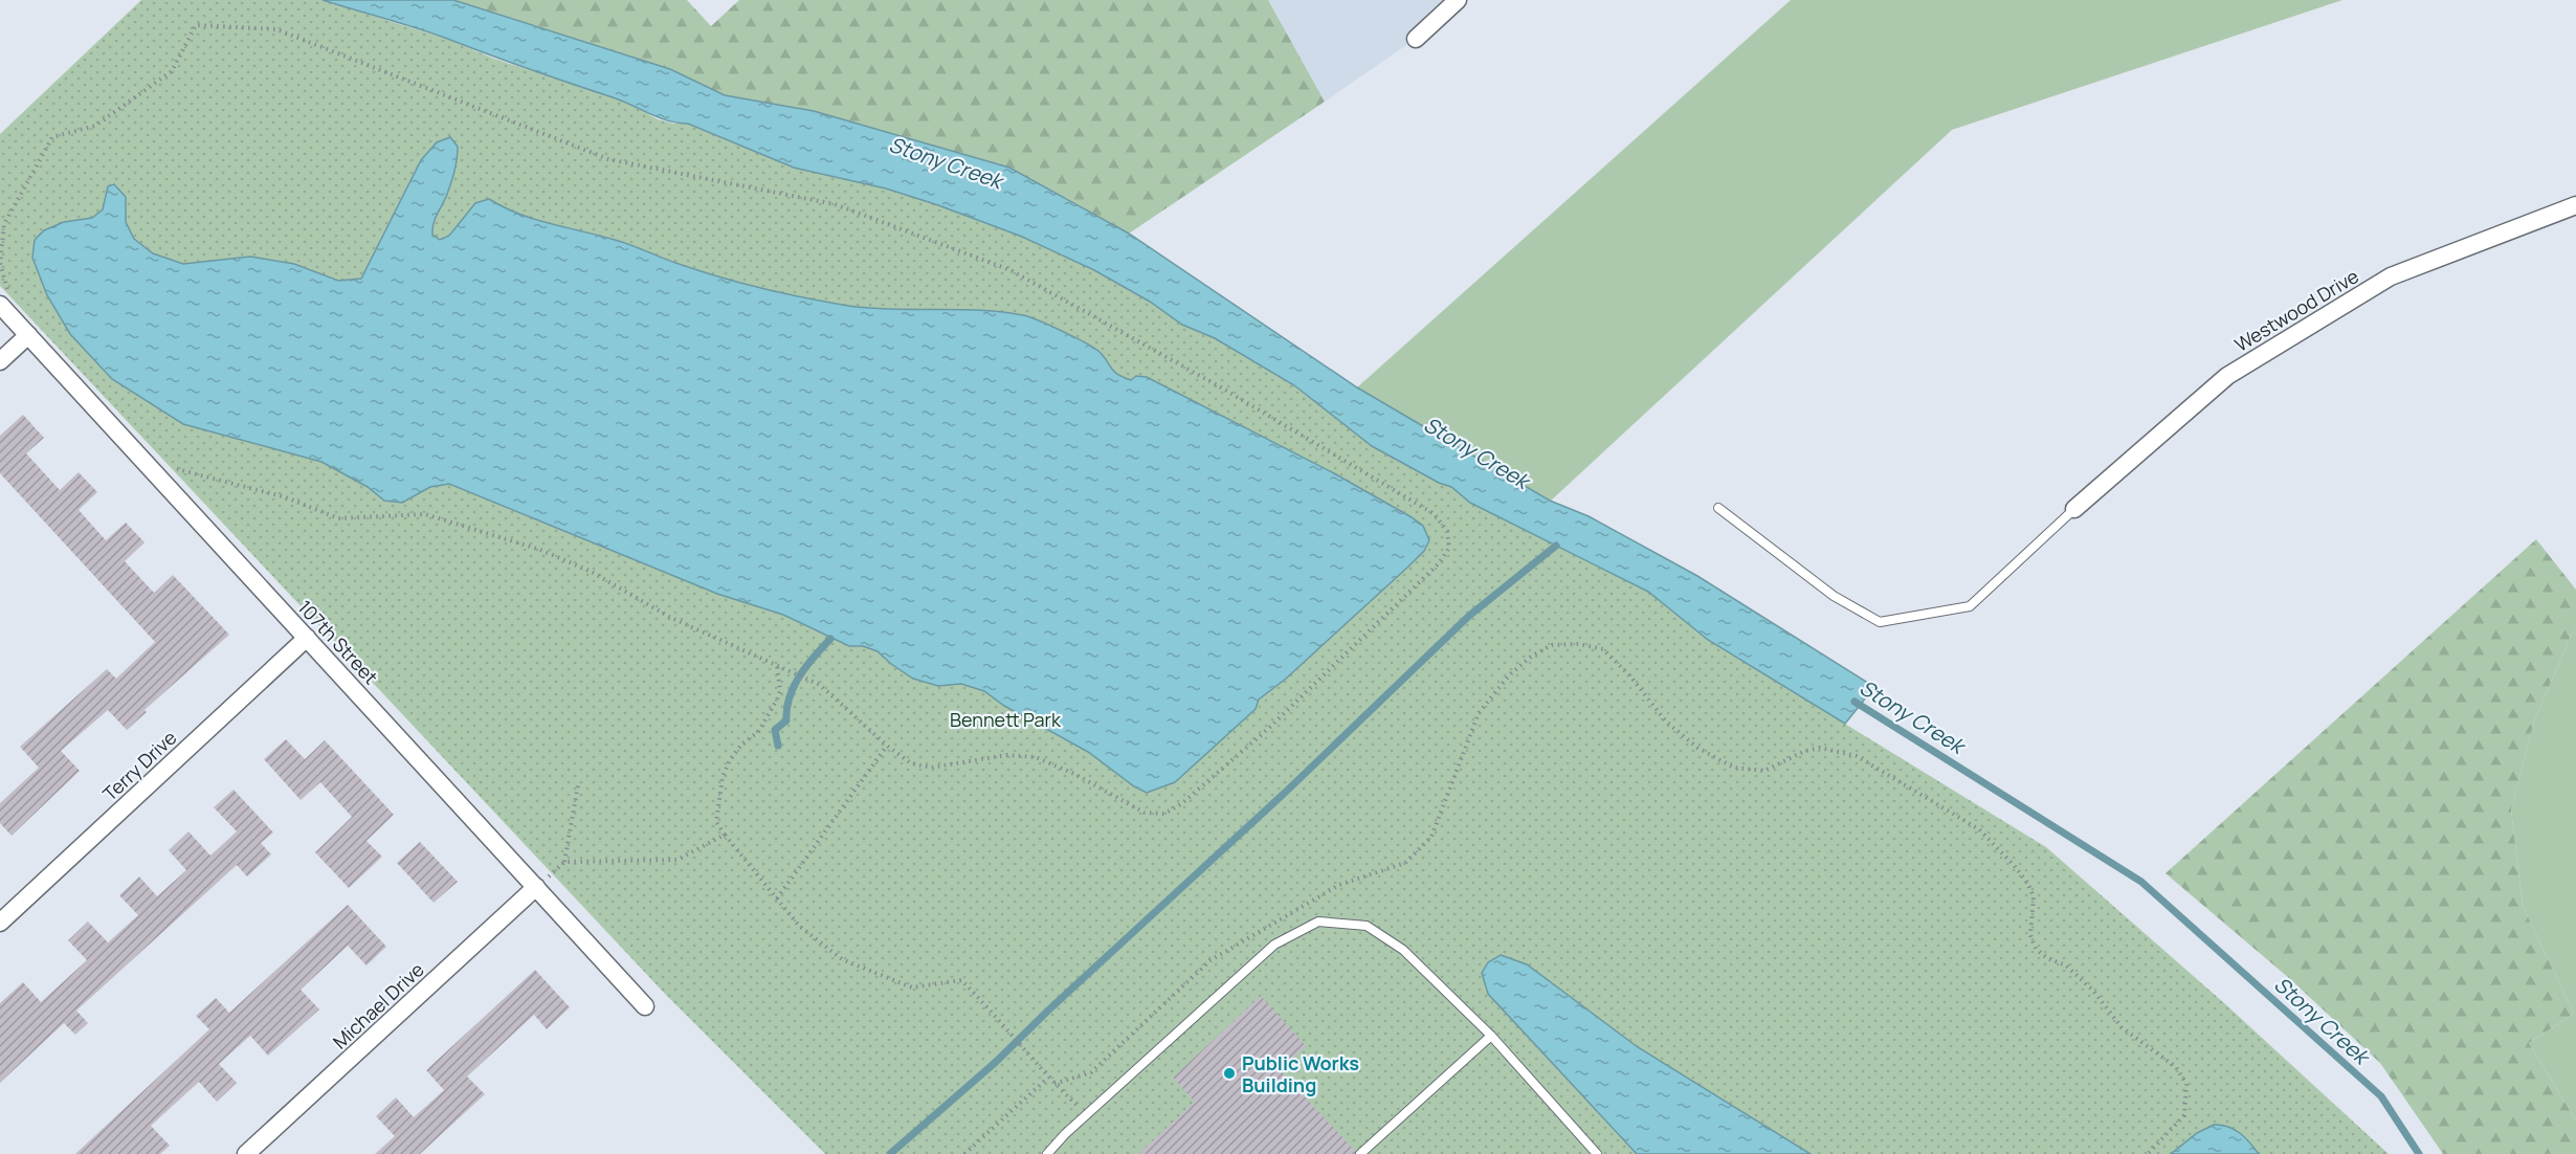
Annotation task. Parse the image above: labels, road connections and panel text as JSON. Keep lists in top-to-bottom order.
{
  "streets": {
    "street": [
      "Westwood Drive",
      "107th Street",
      "Terry Drive",
      "Michael Drive"
    ]
  },
  "crossings": [
    ["107th Street", "Terry Drive"],
    ["107th Street", "Michael Drive"]
  ],
  "water": ["Stony Creek"],
  "parks": ["Bennett Park"],
  "places": ["Public Works Building"]
}
